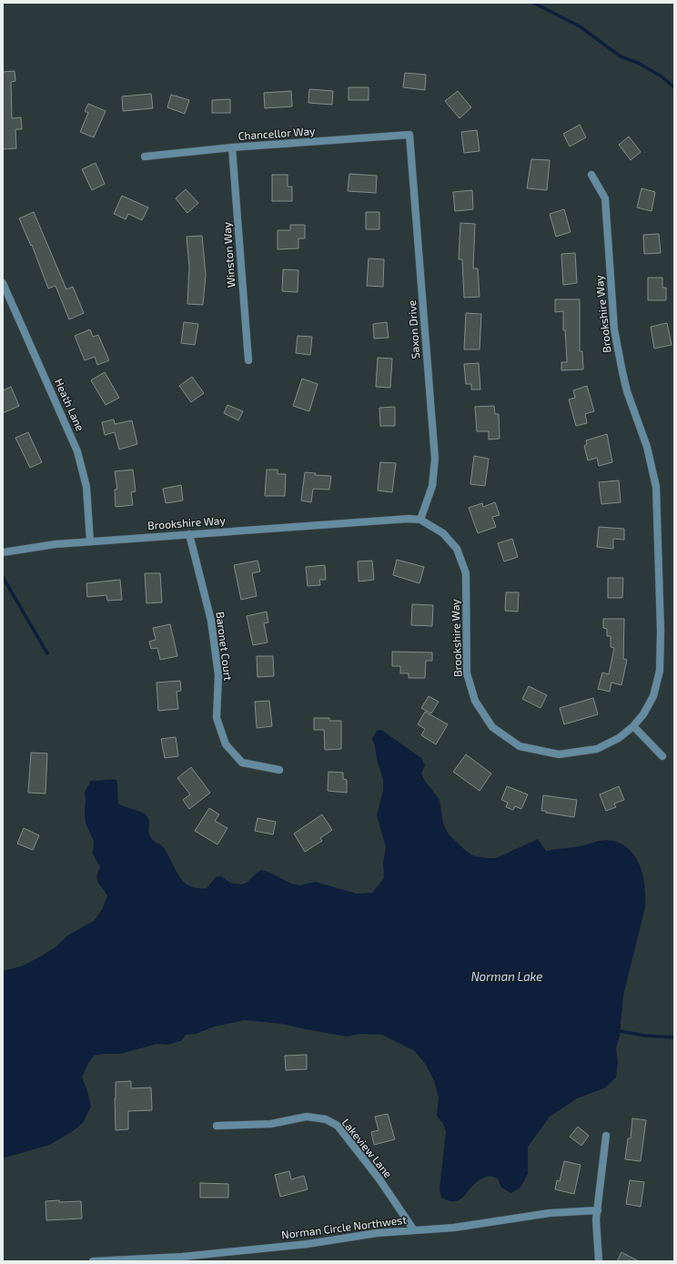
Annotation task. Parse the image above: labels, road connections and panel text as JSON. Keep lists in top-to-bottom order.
{
  "streets": {
    "street": [
      "Chancellor Way",
      "Winston Way",
      "Brookshire Way",
      "Saxon Drive",
      "Heath Lane",
      "Baronet Court",
      "Lakeview Lane",
      "Norman Circle Northwest"
    ]
  },
  "crossings": [
    ["Chancellor Way", "Winston Way"],
    ["Chancellor Way", "Saxon Drive"],
    ["Brookshire Way", "Saxon Drive"],
    ["Brookshire Way", "Heath Lane"],
    ["Brookshire Way", "Baronet Court"],
    ["Lakeview Lane", "Norman Circle Northwest"]
  ],
  "water": ["Norman Lake"]
}
